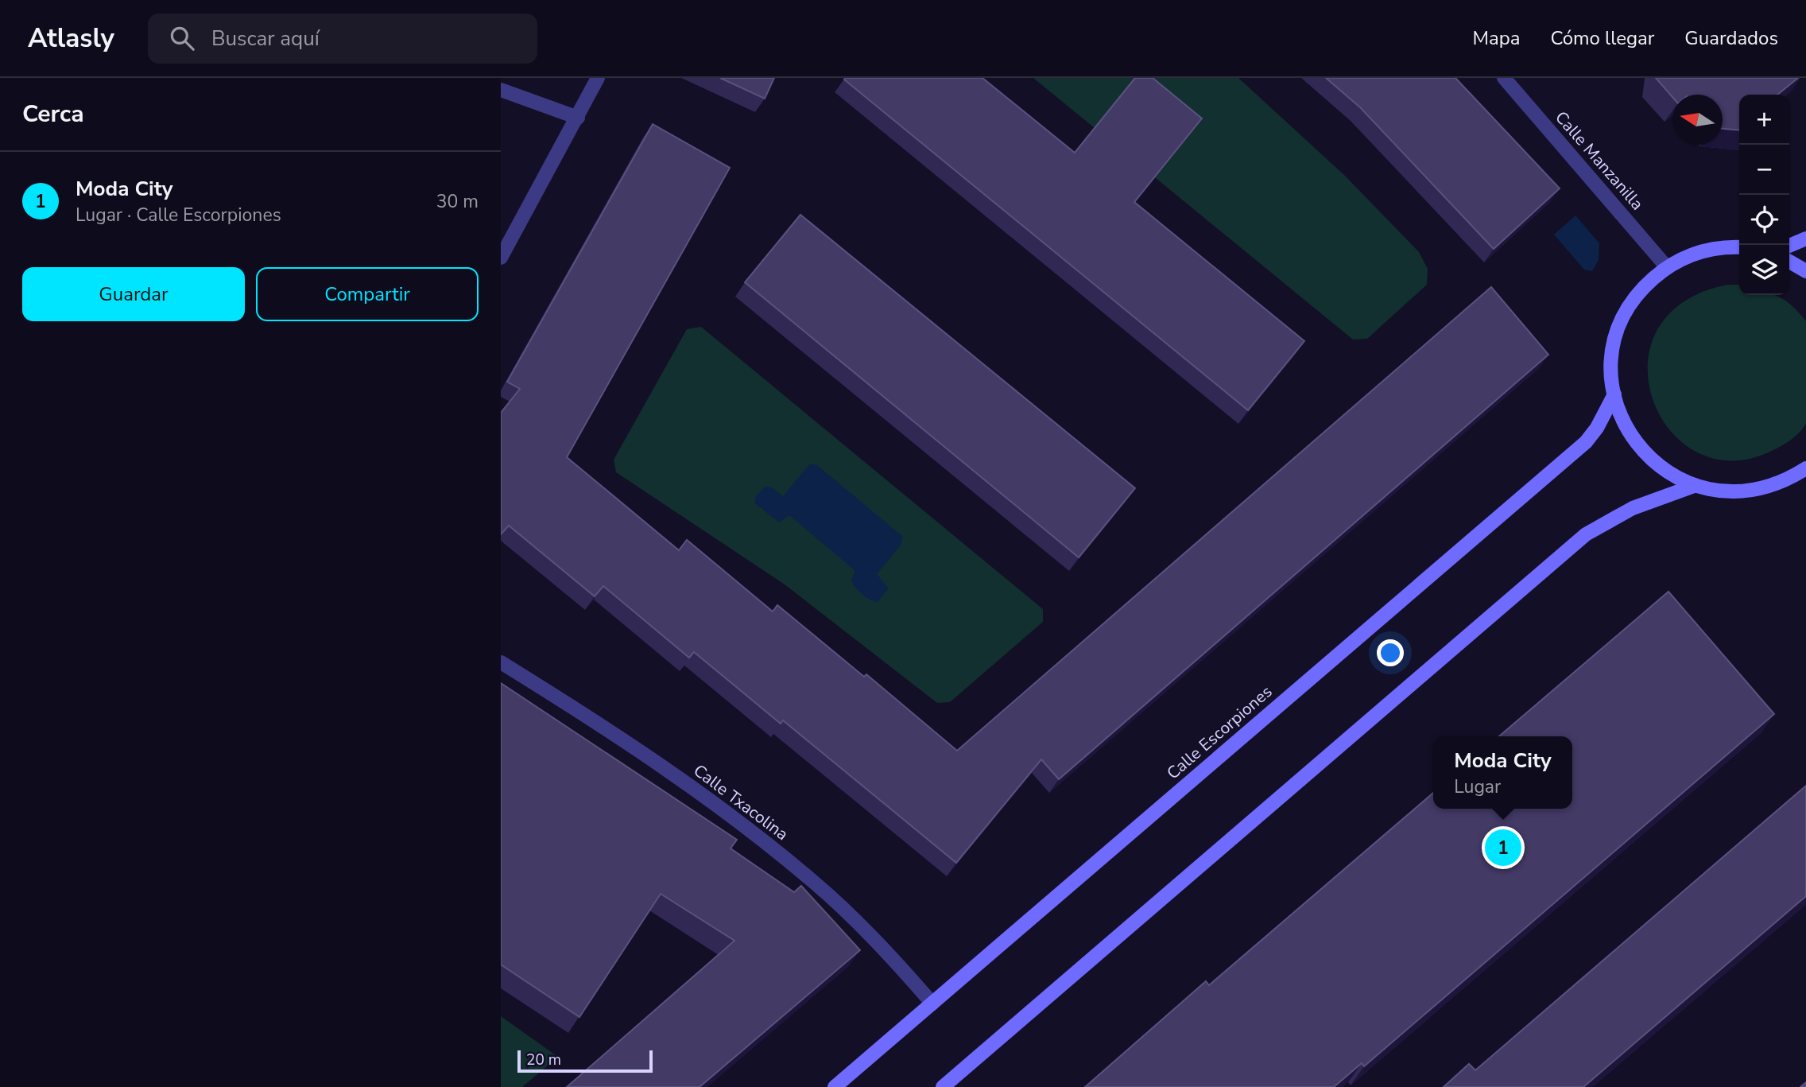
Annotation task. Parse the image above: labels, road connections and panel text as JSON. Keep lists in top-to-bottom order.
{
  "streets": {
    "street": ["Calle Manzanilla", "Calle Escorpiones", "Calle Txacolina"]
  },
  "crossings": [
    ["Calle Escorpiones", "Calle Txacolina"]
  ],
  "scale_bar": "20 m",
  "north": "left",
  "page": {
    "header": "Atlasly",
    "search": "Buscar aquí",
    "nav": ["Mapa", "Cómo llegar", "Guardados"],
    "heading": "Cerca",
    "map_buttons": ["+", "−"],
    "list": [
      {
        "mark": "1",
        "name": "Moda City",
        "note": "Lugar · Calle Escorpiones",
        "value": "30 m"
      }
    ],
    "buttons": ["Guardar", "Compartir"],
    "popup": ["Moda City", "Lugar"],
    "pins": "1",
    "scale": "20 m"
  }
}
